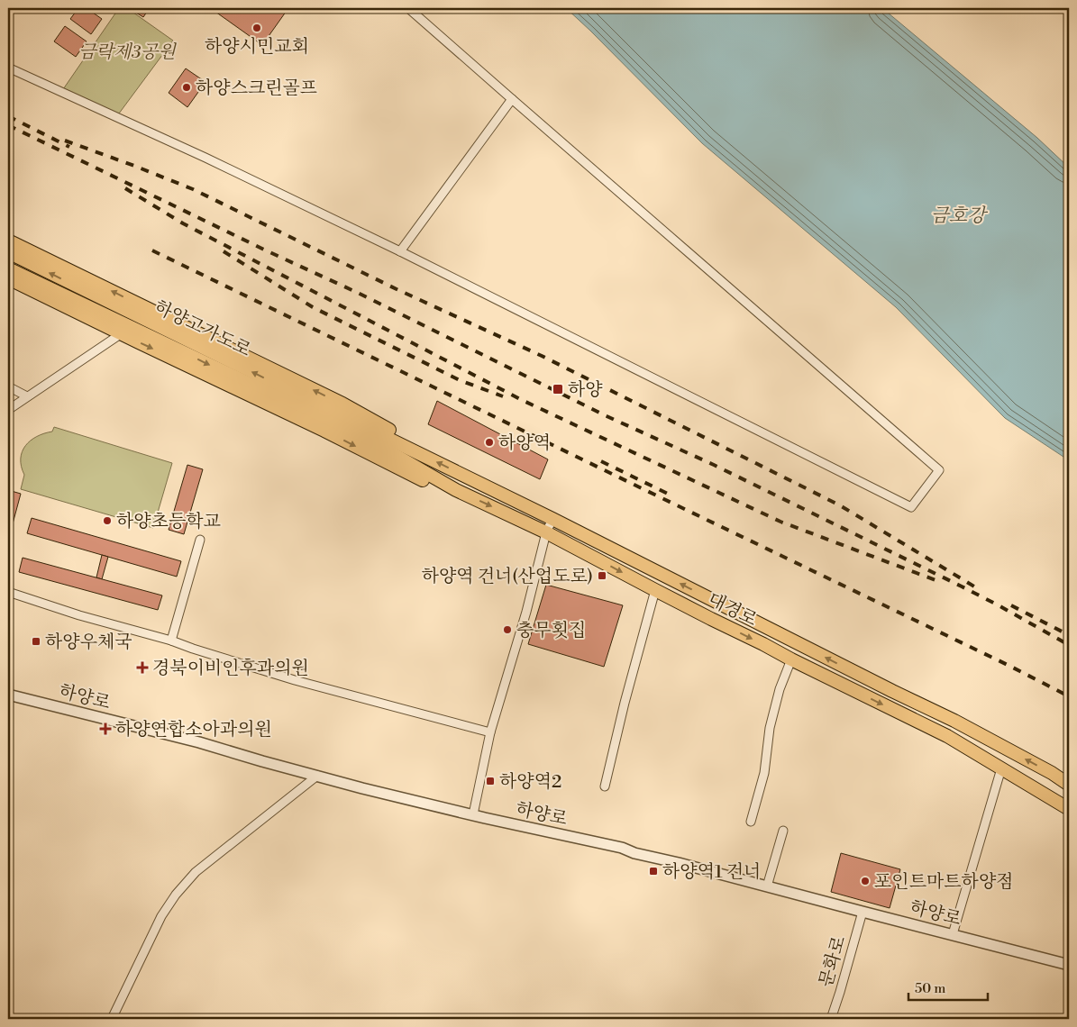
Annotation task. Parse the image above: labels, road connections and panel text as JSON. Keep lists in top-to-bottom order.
{
  "streets": {
    "main road": ["하양고가도로", "대경로"],
    "street": ["하양로", "문화로"]
  },
  "crossings": [
    ["하양고가도로", "대경로"],
    ["하양로", "문화로"]
  ],
  "water": ["금호강"],
  "parks": ["금락제3공원"],
  "places": {
    "other": [
      "하양시민교회",
      "하양스크린골프",
      "하양역",
      "하양초등학교",
      "충무횟집",
      "포인트마트하양점"
    ],
    "transit": [
      "하양",
      "하양역 건너(산업도로)",
      "하양우체국",
      "하양역2",
      "하양역1 건너"
    ],
    "health": ["경북이비인후과의원", "하양연합소아과의원"]
  },
  "scale_bar": "50 m"
}
